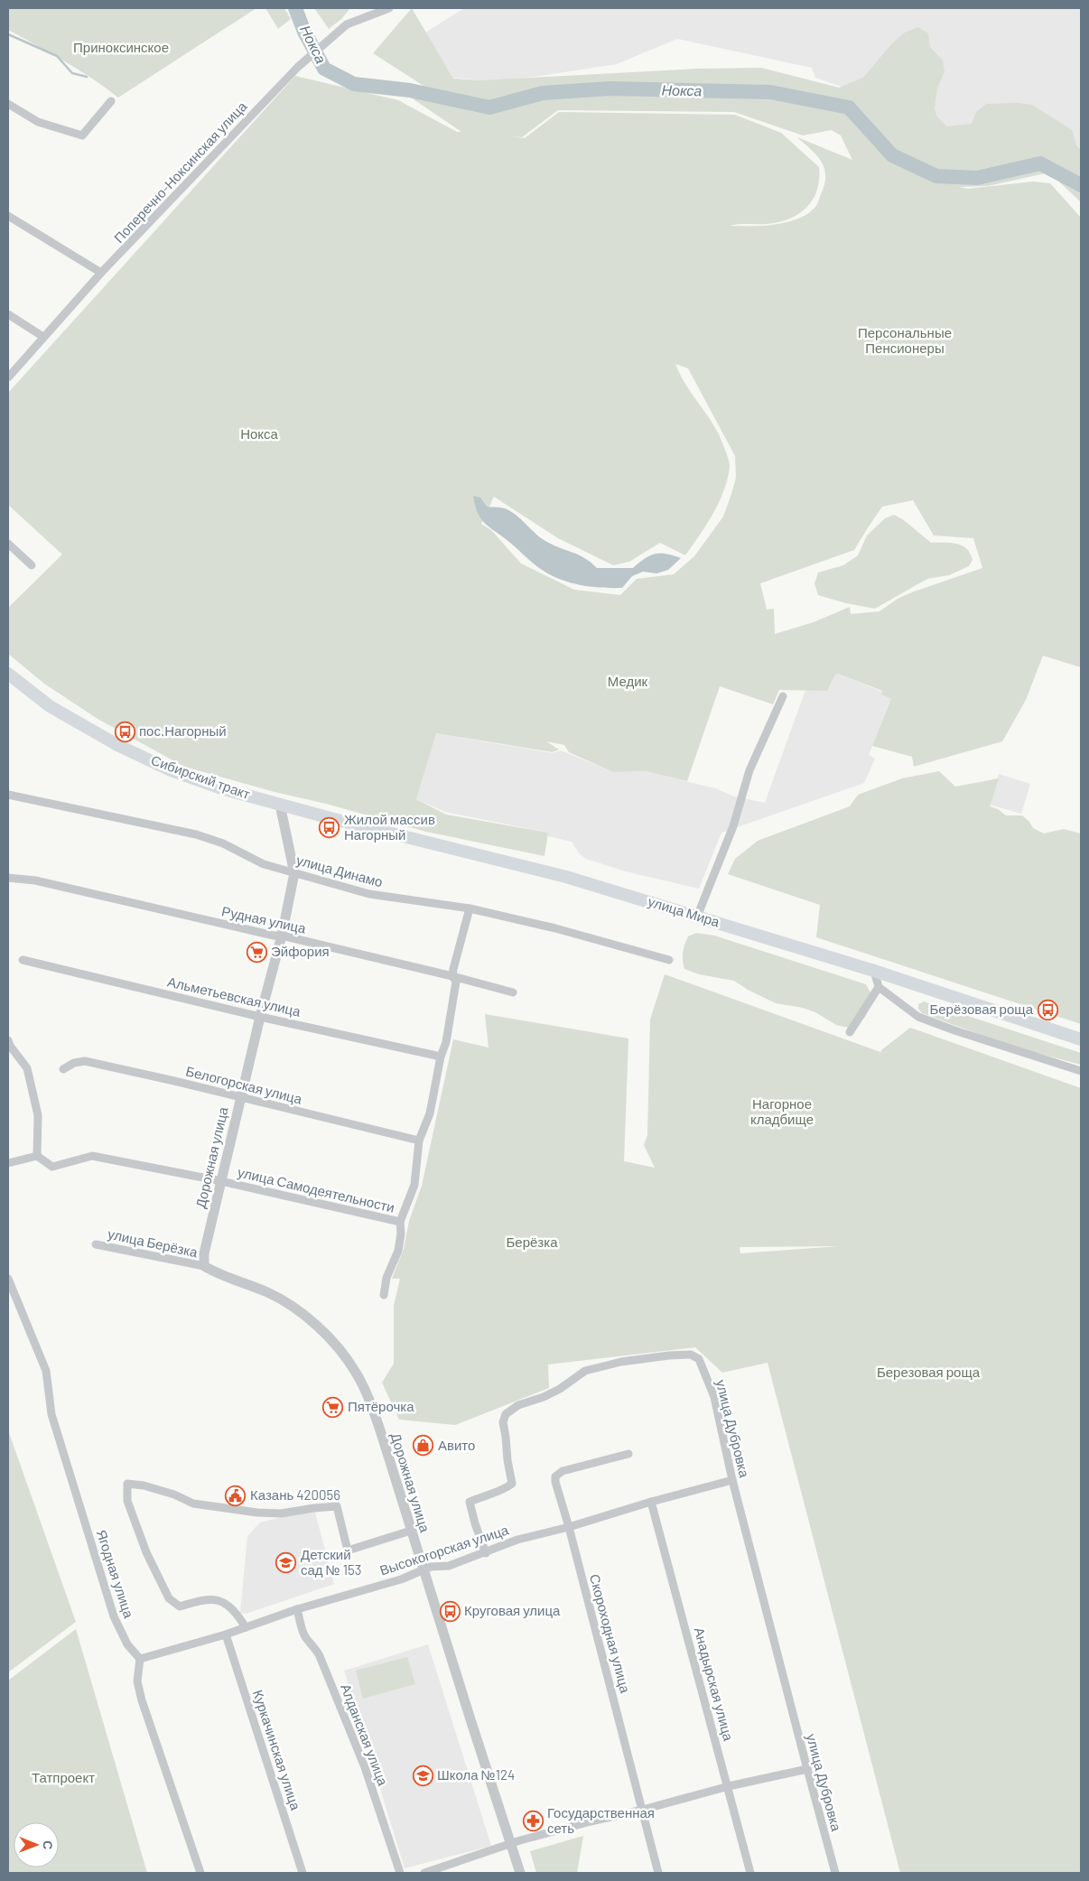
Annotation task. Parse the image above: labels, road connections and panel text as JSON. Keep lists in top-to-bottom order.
{
  "streets": {
    "main road": ["Сибирский тракт", "улица Мира"],
    "street": [
      "Поперечно-Ноксинская улица",
      "улица Динамо",
      "Рудная улица",
      "Альметьевская улица",
      "Белогорская улица",
      "Дорожная улица",
      "улица Самодеятельности",
      "улица Берёзка",
      "улица Дубровка",
      "Высокогорская улица",
      "Ягодная улица",
      "Скороходная улица",
      "Анадырская улица",
      "Алданская улица",
      "Куркачинская улица"
    ]
  },
  "crossings": [
    ["Сибирский тракт", "улица Мира"],
    ["Сибирский тракт", "Дорожная улица"],
    ["улица Динамо", "Дорожная улица"],
    ["улица Мира", "Дорожная улица"],
    ["Рудная улица", "Дорожная улица"],
    ["Альметьевская улица", "Дорожная улица"],
    ["Белогорская улица", "Дорожная улица"],
    ["Дорожная улица", "улица Самодеятельности"],
    ["Дорожная улица", "улица Берёзка"],
    ["Дорожная улица", "Высокогорская улица"],
    ["улица Дубровка", "Высокогорская улица"],
    ["Высокогорская улица", "Ягодная улица"],
    ["Высокогорская улица", "Скороходная улица"],
    ["Высокогорская улица", "Анадырская улица"],
    ["Высокогорская улица", "Алданская улица"],
    ["Высокогорская улица", "Куркачинская улица"]
  ],
  "water": ["Нокса"],
  "parks": [
    "Приноксинское",
    "Персональные Пенсионеры",
    "Нокса",
    "Медик",
    "Нагорное кладбище",
    "Берёзка",
    "Березовая роща",
    "Татпроект"
  ],
  "places": {
    "bus stop": [
      "пос.Нагорный",
      "Жилой массив Нагорный",
      "Берёзовая роща",
      "Круговая улица"
    ],
    "supermarket": ["Эйфория", "Пятёрочка"],
    "shop": ["Авито"],
    "public building": ["Казань 420056"],
    "school or university": ["Детский сад № 153", "Школа №124"],
    "pharmacy": ["Государственная сеть"]
  },
  "north": "right"
}
